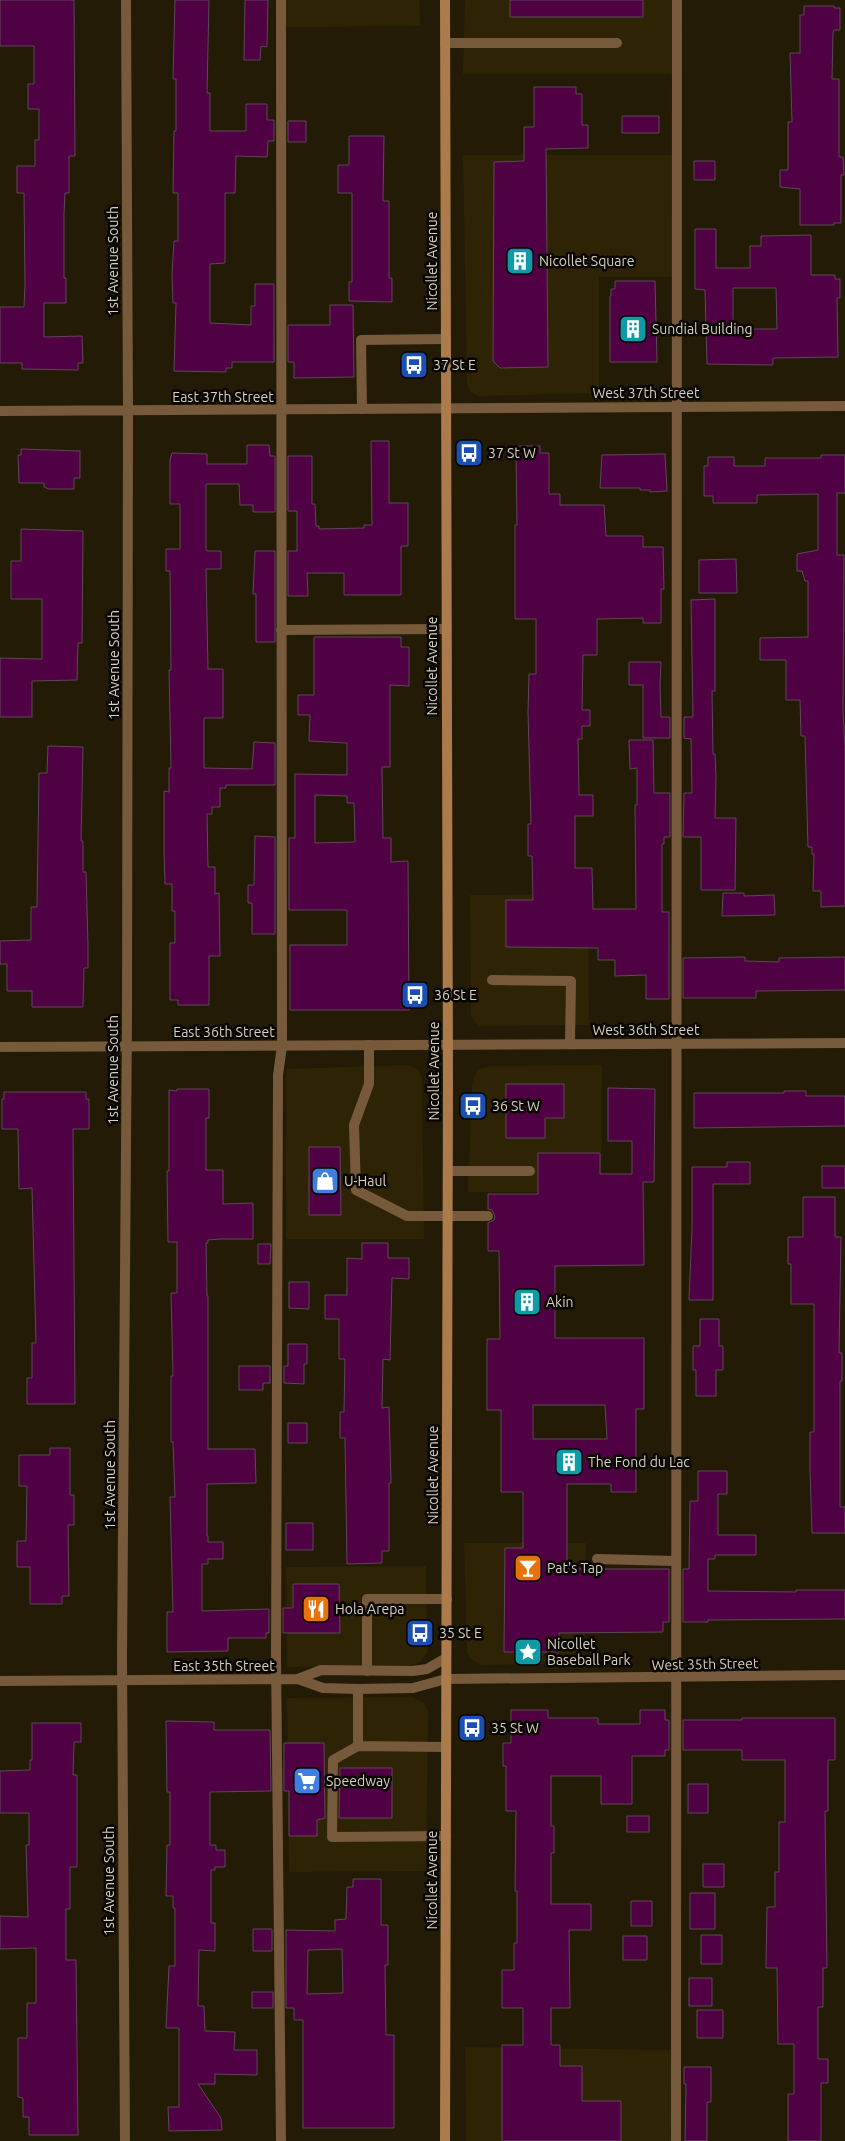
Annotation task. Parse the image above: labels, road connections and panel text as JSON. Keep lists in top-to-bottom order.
{
  "streets": {
    "main road": ["Nicollet Avenue"],
    "street": [
      "1st Avenue South",
      "West 37th Street",
      "East 37th Street",
      "West 36th Street",
      "East 36th Street",
      "West 35th Street",
      "East 35th Street"
    ]
  },
  "crossings": [
    ["1st Avenue South", "East 37th Street"],
    ["1st Avenue South", "East 36th Street"],
    ["1st Avenue South", "East 35th Street"],
    ["Nicollet Avenue", "West 37th Street"],
    ["Nicollet Avenue", "East 37th Street"],
    ["Nicollet Avenue", "West 36th Street"],
    ["Nicollet Avenue", "East 36th Street"],
    ["Nicollet Avenue", "West 35th Street"],
    ["Nicollet Avenue", "East 35th Street"],
    ["West 37th Street", "East 37th Street"],
    ["West 36th Street", "East 36th Street"],
    ["West 35th Street", "East 35th Street"]
  ],
  "places": {
    "building": [
      "Nicollet Square",
      "Sundial Building",
      "Akin",
      "The Fond du Lac"
    ],
    "bus stop": [
      "37 St E",
      "37 St W",
      "36 St E",
      "36 St W",
      "35 St E",
      "35 St W"
    ],
    "shop": ["U-Haul"],
    "bar": ["Pat's Tap"],
    "restaurant": ["Hola Arepa"],
    "place": ["Nicollet Baseball Park"],
    "supermarket": ["Speedway"]
  }
}
